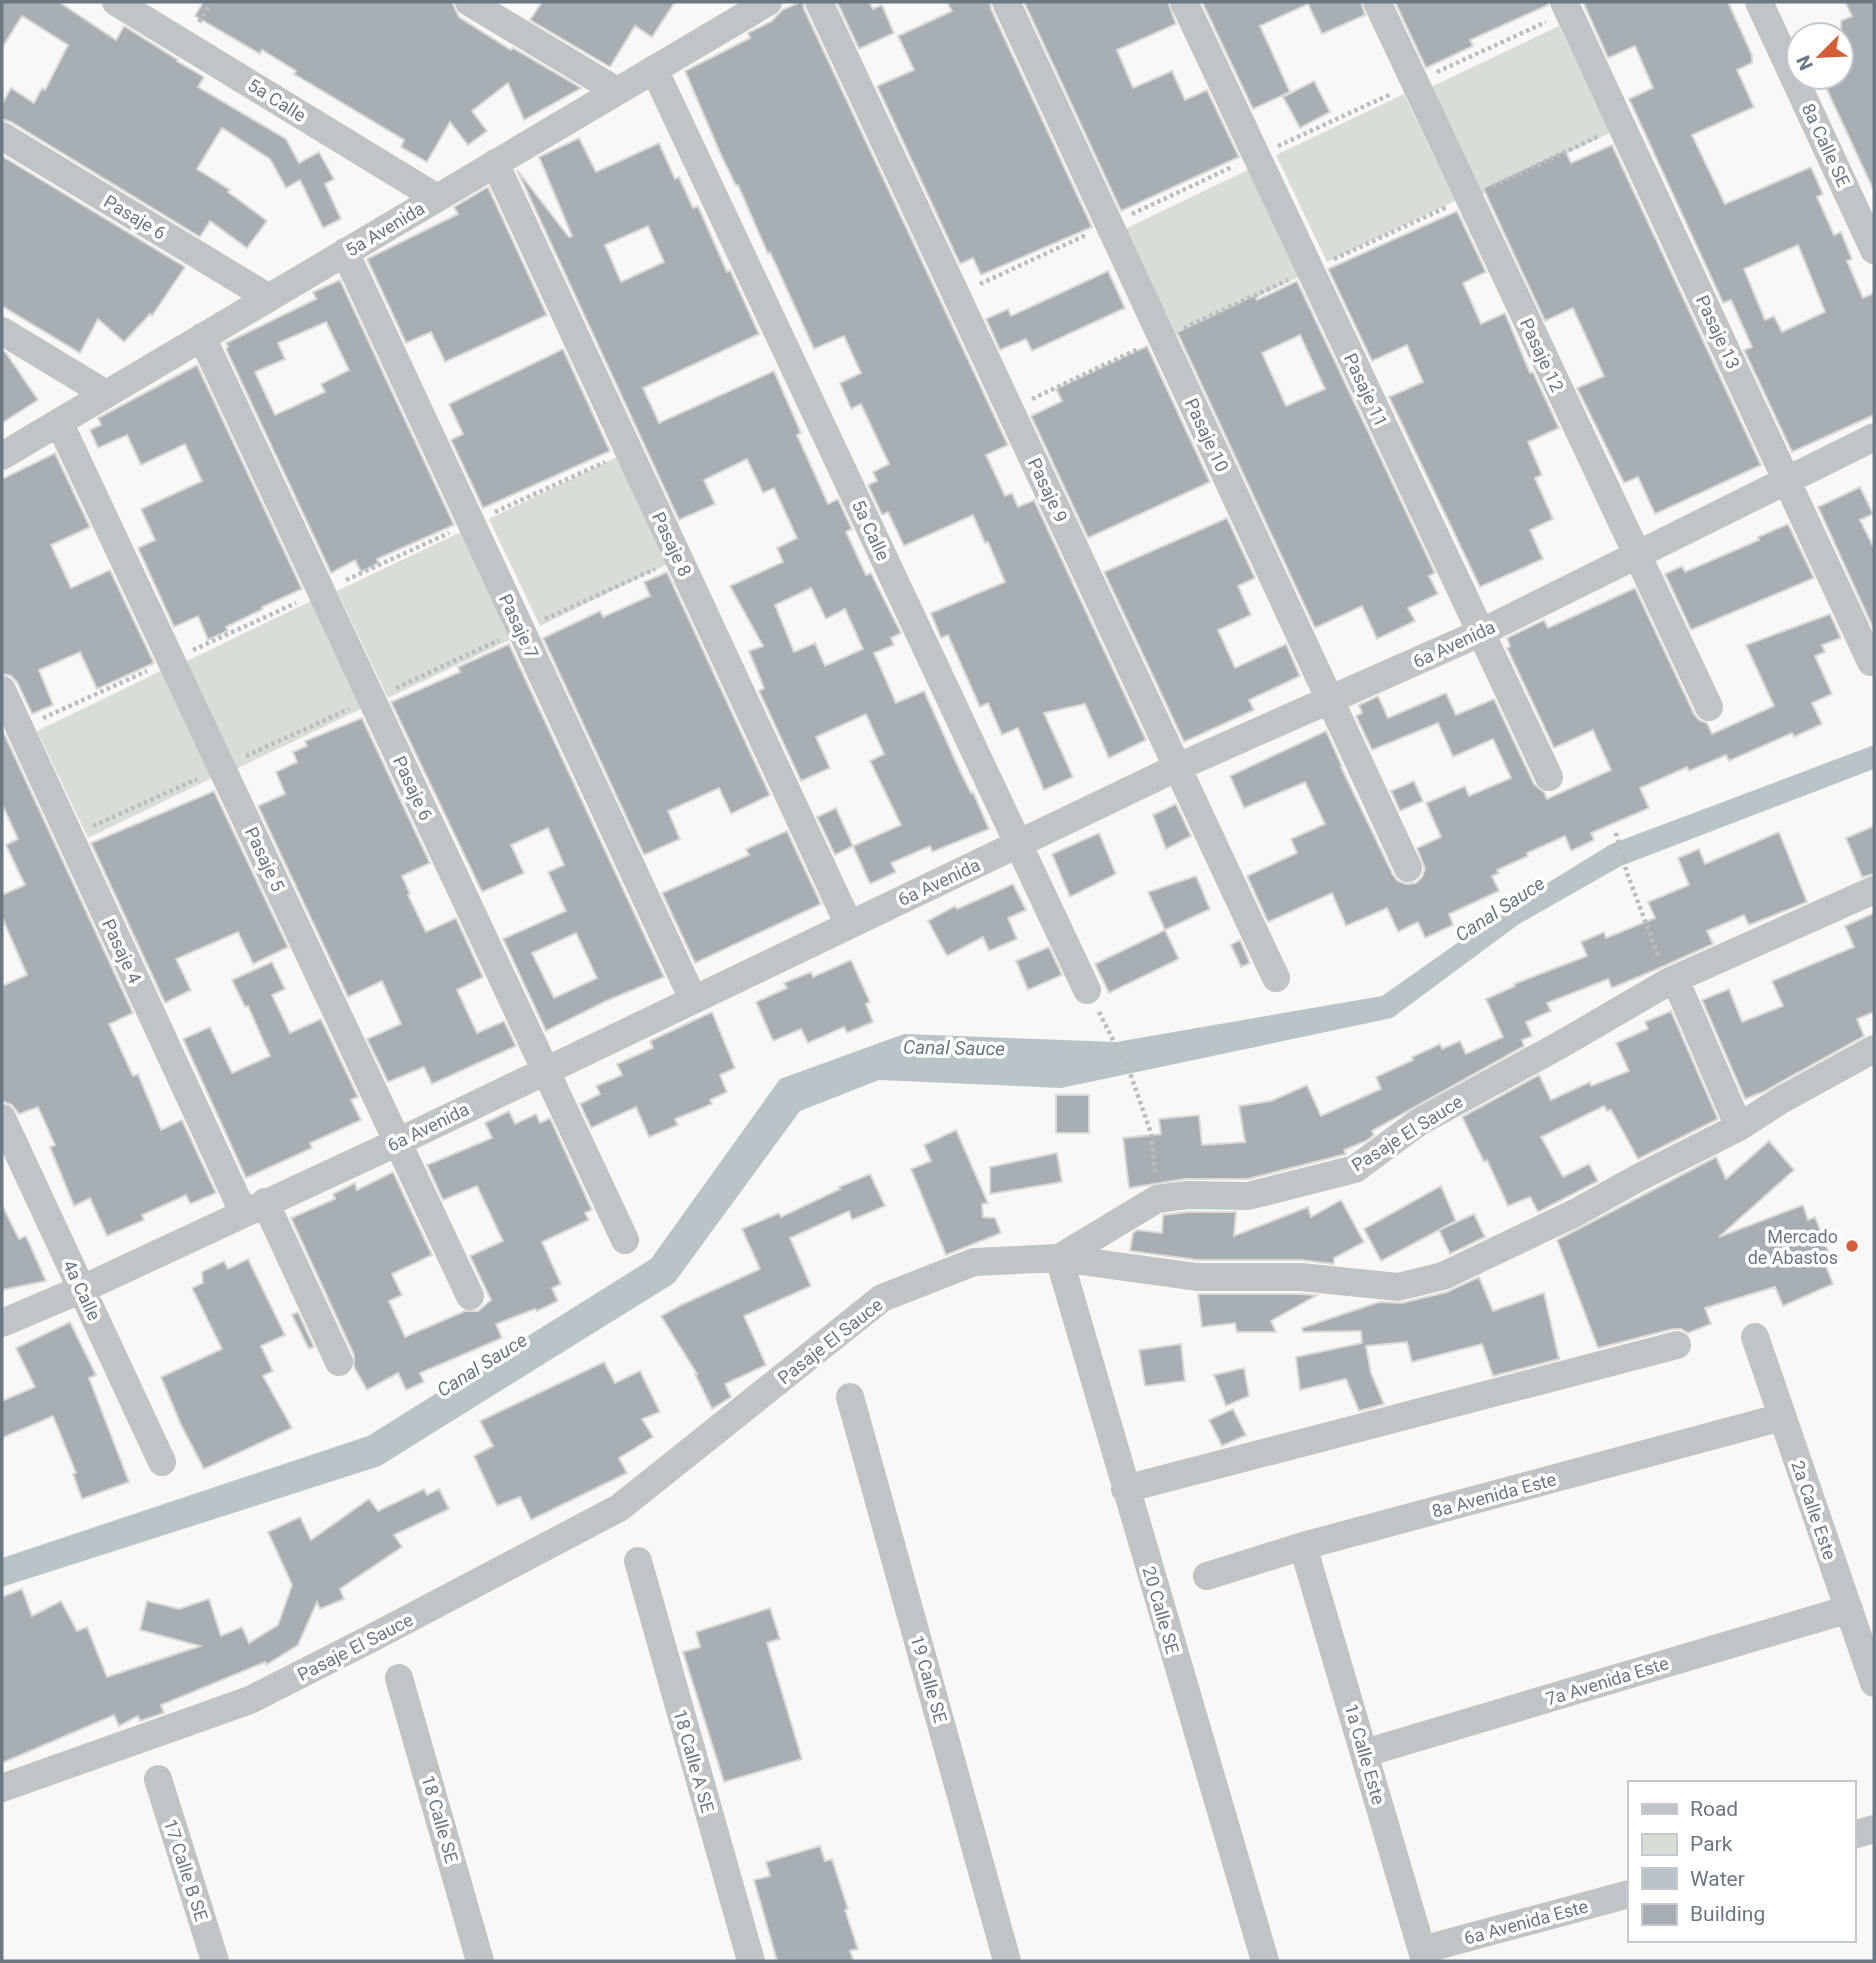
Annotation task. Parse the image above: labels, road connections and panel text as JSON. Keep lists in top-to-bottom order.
{
  "streets": {
    "street": [
      "5a Calle",
      "8a Calle SE",
      "Pasaje 6",
      "5a Avenida",
      "Pasaje 13",
      "Pasaje 12",
      "Pasaje 11",
      "Pasaje 10",
      "Pasaje 9",
      "Pasaje 8",
      "Pasaje 7",
      "6a Avenida",
      "Pasaje 5",
      "Pasaje 4",
      "Pasaje El Sauce",
      "4a Calle",
      "8a Avenida Este",
      "2a Calle Este",
      "20 Calle SE",
      "19 Calle SE",
      "7a Avenida Este",
      "1a Calle Este",
      "18 Calle A SE",
      "18 Calle SE",
      "17 Calle B SE",
      "6a Avenida Este"
    ]
  },
  "crossings": [
    ["5a Calle", "5a Avenida"],
    ["5a Calle", "6a Avenida"],
    ["Pasaje 6", "5a Avenida"],
    ["Pasaje 6", "6a Avenida"],
    ["5a Avenida", "Pasaje 8"],
    ["5a Avenida", "Pasaje 7"],
    ["5a Avenida", "Pasaje 5"],
    ["Pasaje 13", "6a Avenida"],
    ["Pasaje 12", "6a Avenida"],
    ["Pasaje 11", "6a Avenida"],
    ["Pasaje 10", "6a Avenida"],
    ["Pasaje 9", "6a Avenida"],
    ["Pasaje 8", "6a Avenida"],
    ["Pasaje 7", "6a Avenida"],
    ["6a Avenida", "Pasaje 5"],
    ["6a Avenida", "Pasaje 4"],
    ["6a Avenida", "4a Calle"],
    ["Pasaje El Sauce", "20 Calle SE"],
    ["8a Avenida Este", "2a Calle Este"],
    ["8a Avenida Este", "1a Calle Este"],
    ["2a Calle Este", "7a Avenida Este"],
    ["7a Avenida Este", "1a Calle Este"],
    ["1a Calle Este", "6a Avenida Este"]
  ],
  "water": ["Canal Sauce"],
  "places": ["Mercado de Abastos"],
  "legend": [
    "Road",
    "Park",
    "Water",
    "Building"
  ],
  "north": "bottom left"
}
